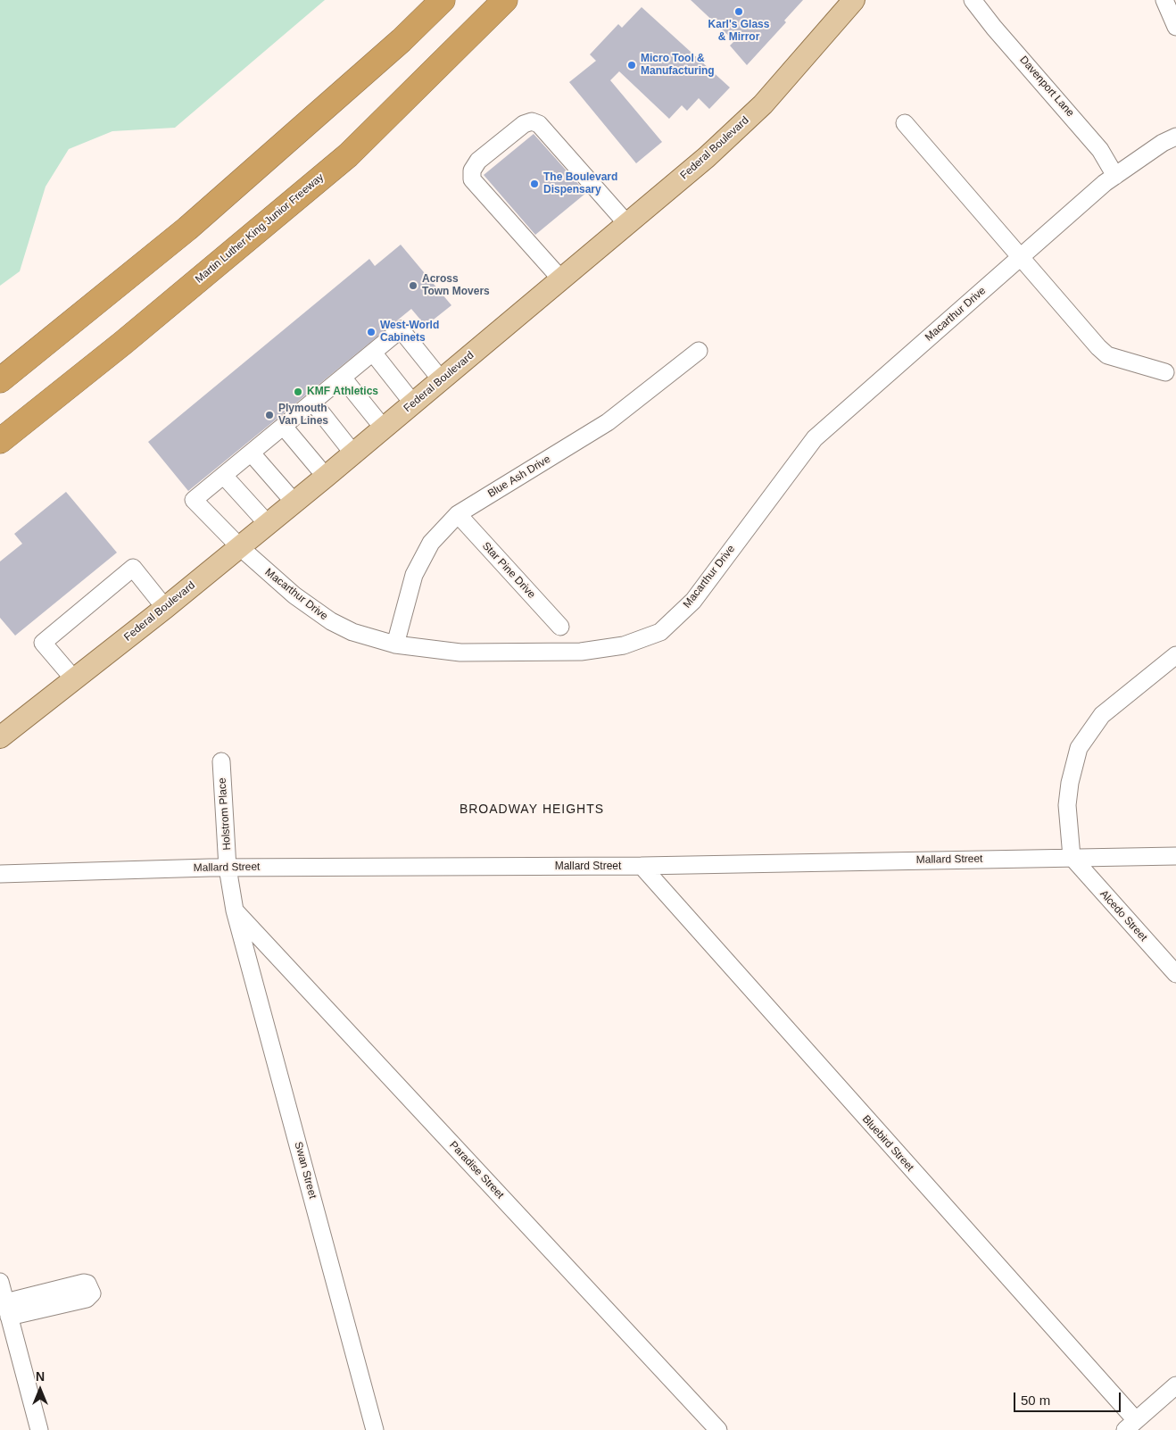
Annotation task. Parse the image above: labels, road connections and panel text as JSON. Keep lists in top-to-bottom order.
{
  "streets": {
    "highway": ["Martin Luther King Junior Freeway"],
    "main road": ["Federal Boulevard"],
    "street": [
      "Davenport Lane",
      "Macarthur Drive",
      "Blue Ash Drive",
      "Star Pine Drive",
      "Holstrom Place",
      "Mallard Street",
      "Alcedo Street",
      "Bluebird Street",
      "Swan Street",
      "Paradise Street"
    ]
  },
  "crossings": [
    ["Davenport Lane", "Macarthur Drive"],
    ["Federal Boulevard", "Macarthur Drive"],
    ["Macarthur Drive", "Blue Ash Drive"],
    ["Blue Ash Drive", "Star Pine Drive"],
    ["Holstrom Place", "Mallard Street"],
    ["Holstrom Place", "Swan Street"],
    ["Holstrom Place", "Paradise Street"],
    ["Mallard Street", "Alcedo Street"],
    ["Mallard Street", "Bluebird Street"],
    ["Swan Street", "Paradise Street"]
  ],
  "districts": ["BROADWAY HEIGHTS"],
  "places": [
    "Karl's Glass & Mirror",
    "Micro Tool & Manufacturing",
    "The Boulevard Dispensary",
    "Across Town Movers",
    "West-World Cabinets",
    "KMF Athletics",
    "Plymouth Van Lines"
  ],
  "scale_bar": "50 m",
  "north": "top"
}
